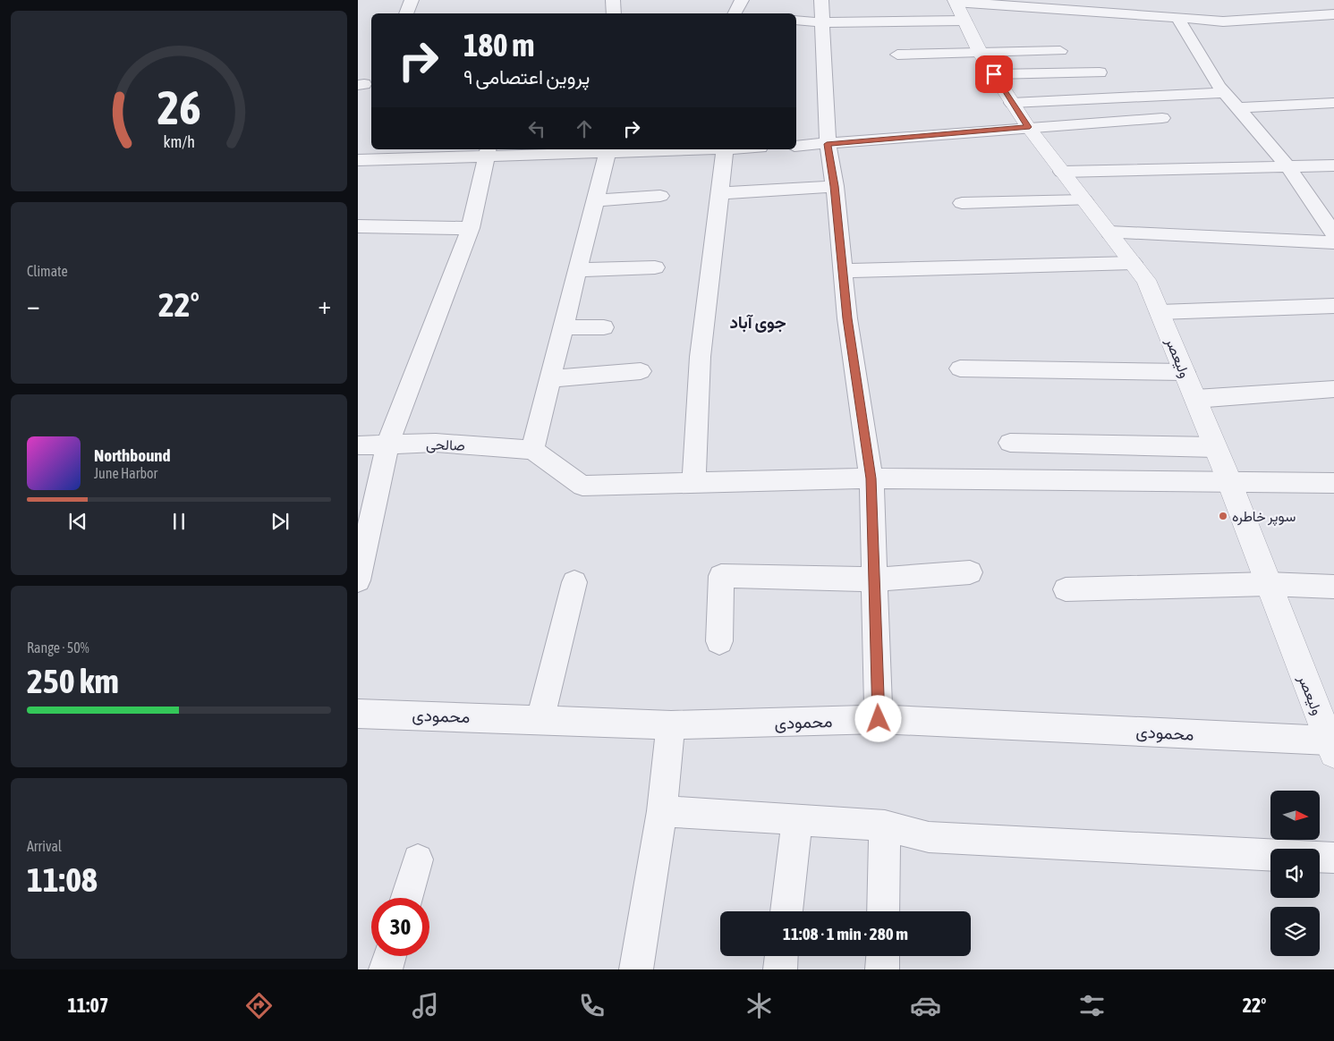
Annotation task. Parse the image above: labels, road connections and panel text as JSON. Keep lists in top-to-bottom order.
{
  "streets": {
    "street": ["ولیعصر", "صالحی", "محمودی"]
  },
  "crossings": [
    ["ولیعصر", "محمودی"]
  ],
  "districts": ["جوی آباد"],
  "places": ["سوپر خاطره"],
  "north": "right",
  "page": {
    "turn": ["180 m", "پروین اعتصامی ۹"],
    "tile": [
      "Climate",
      ["Range · 50%", "250 km"],
      ["Arrival", "11:08"]
    ],
    "heat": ["−", "22°", "+"],
    "song": ["Northbound", "June Harbor"],
    "limit": "30",
    "trip": "11:08 · 1 min · 280 m",
    "tabs": ["11:07", "22°"],
    "gauge": ["26", "km/h"]
  }
}
